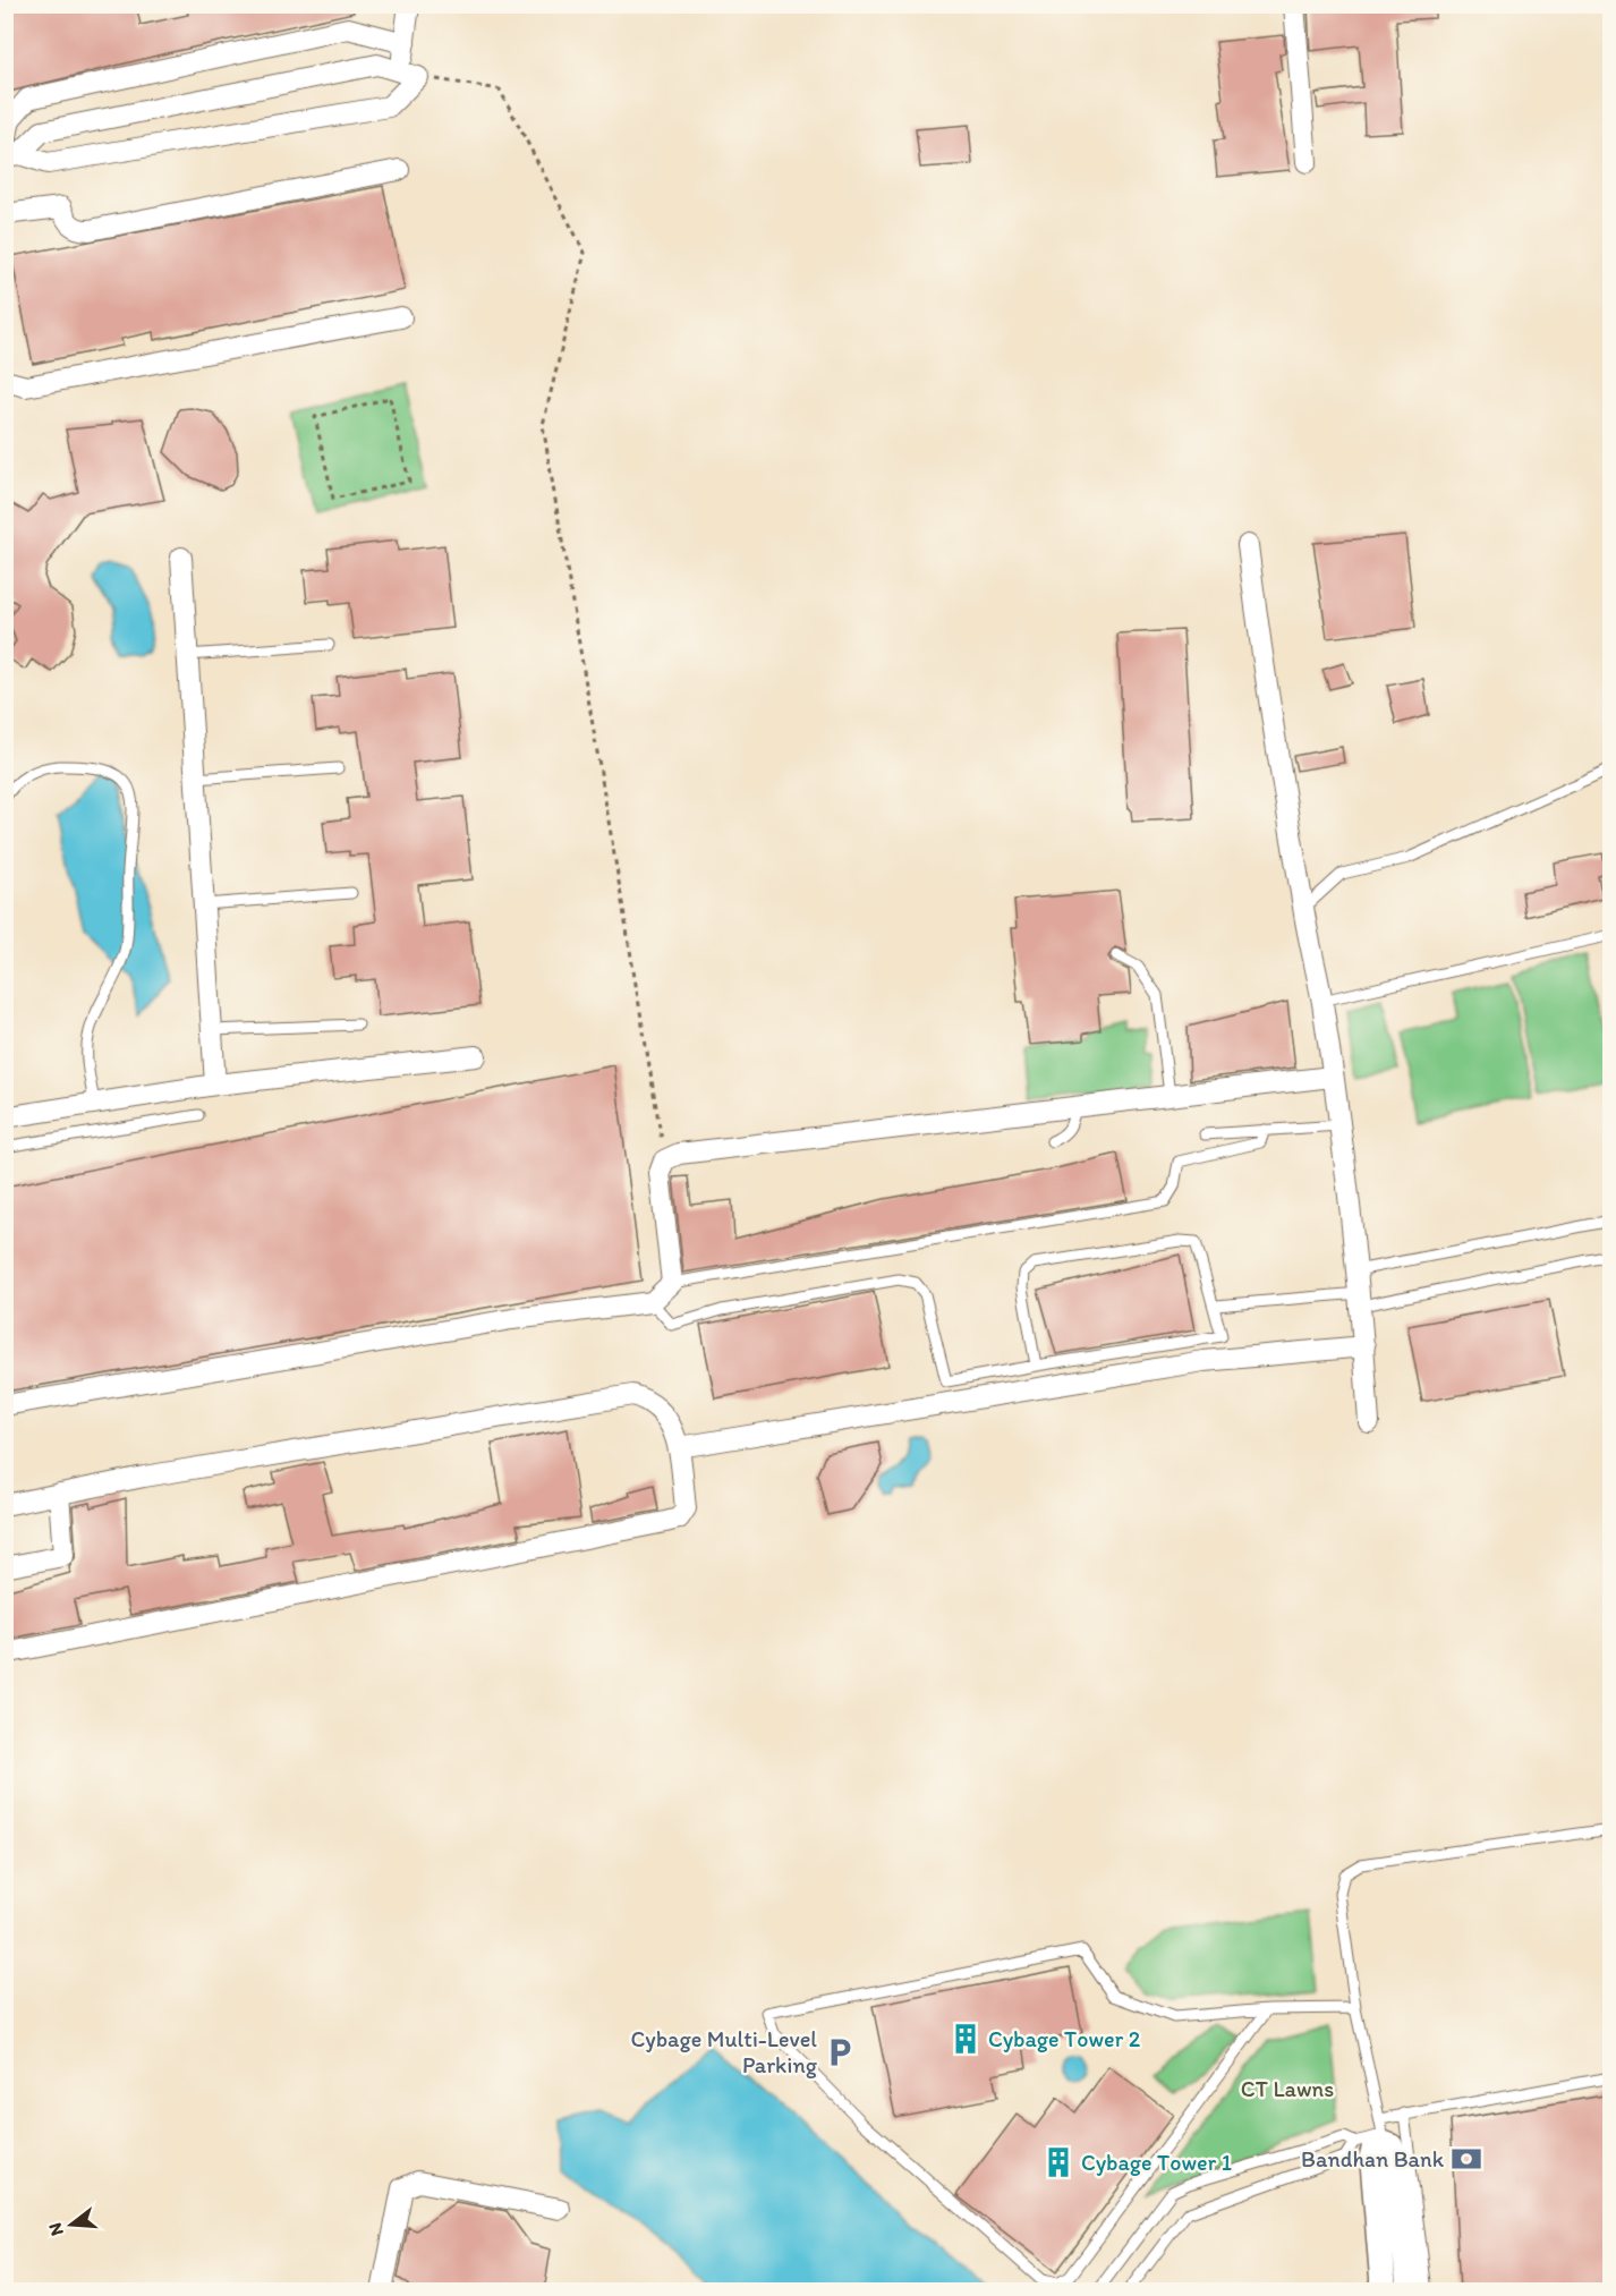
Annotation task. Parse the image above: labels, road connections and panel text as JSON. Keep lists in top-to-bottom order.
{
  "parks": ["CT Lawns"],
  "places": {
    "building": ["Cybage Tower 2", "Cybage Tower 1"],
    "parking": ["Cybage Multi-Level Parking"],
    "bank": ["Bandhan Bank"]
  },
  "north": "left"
}
